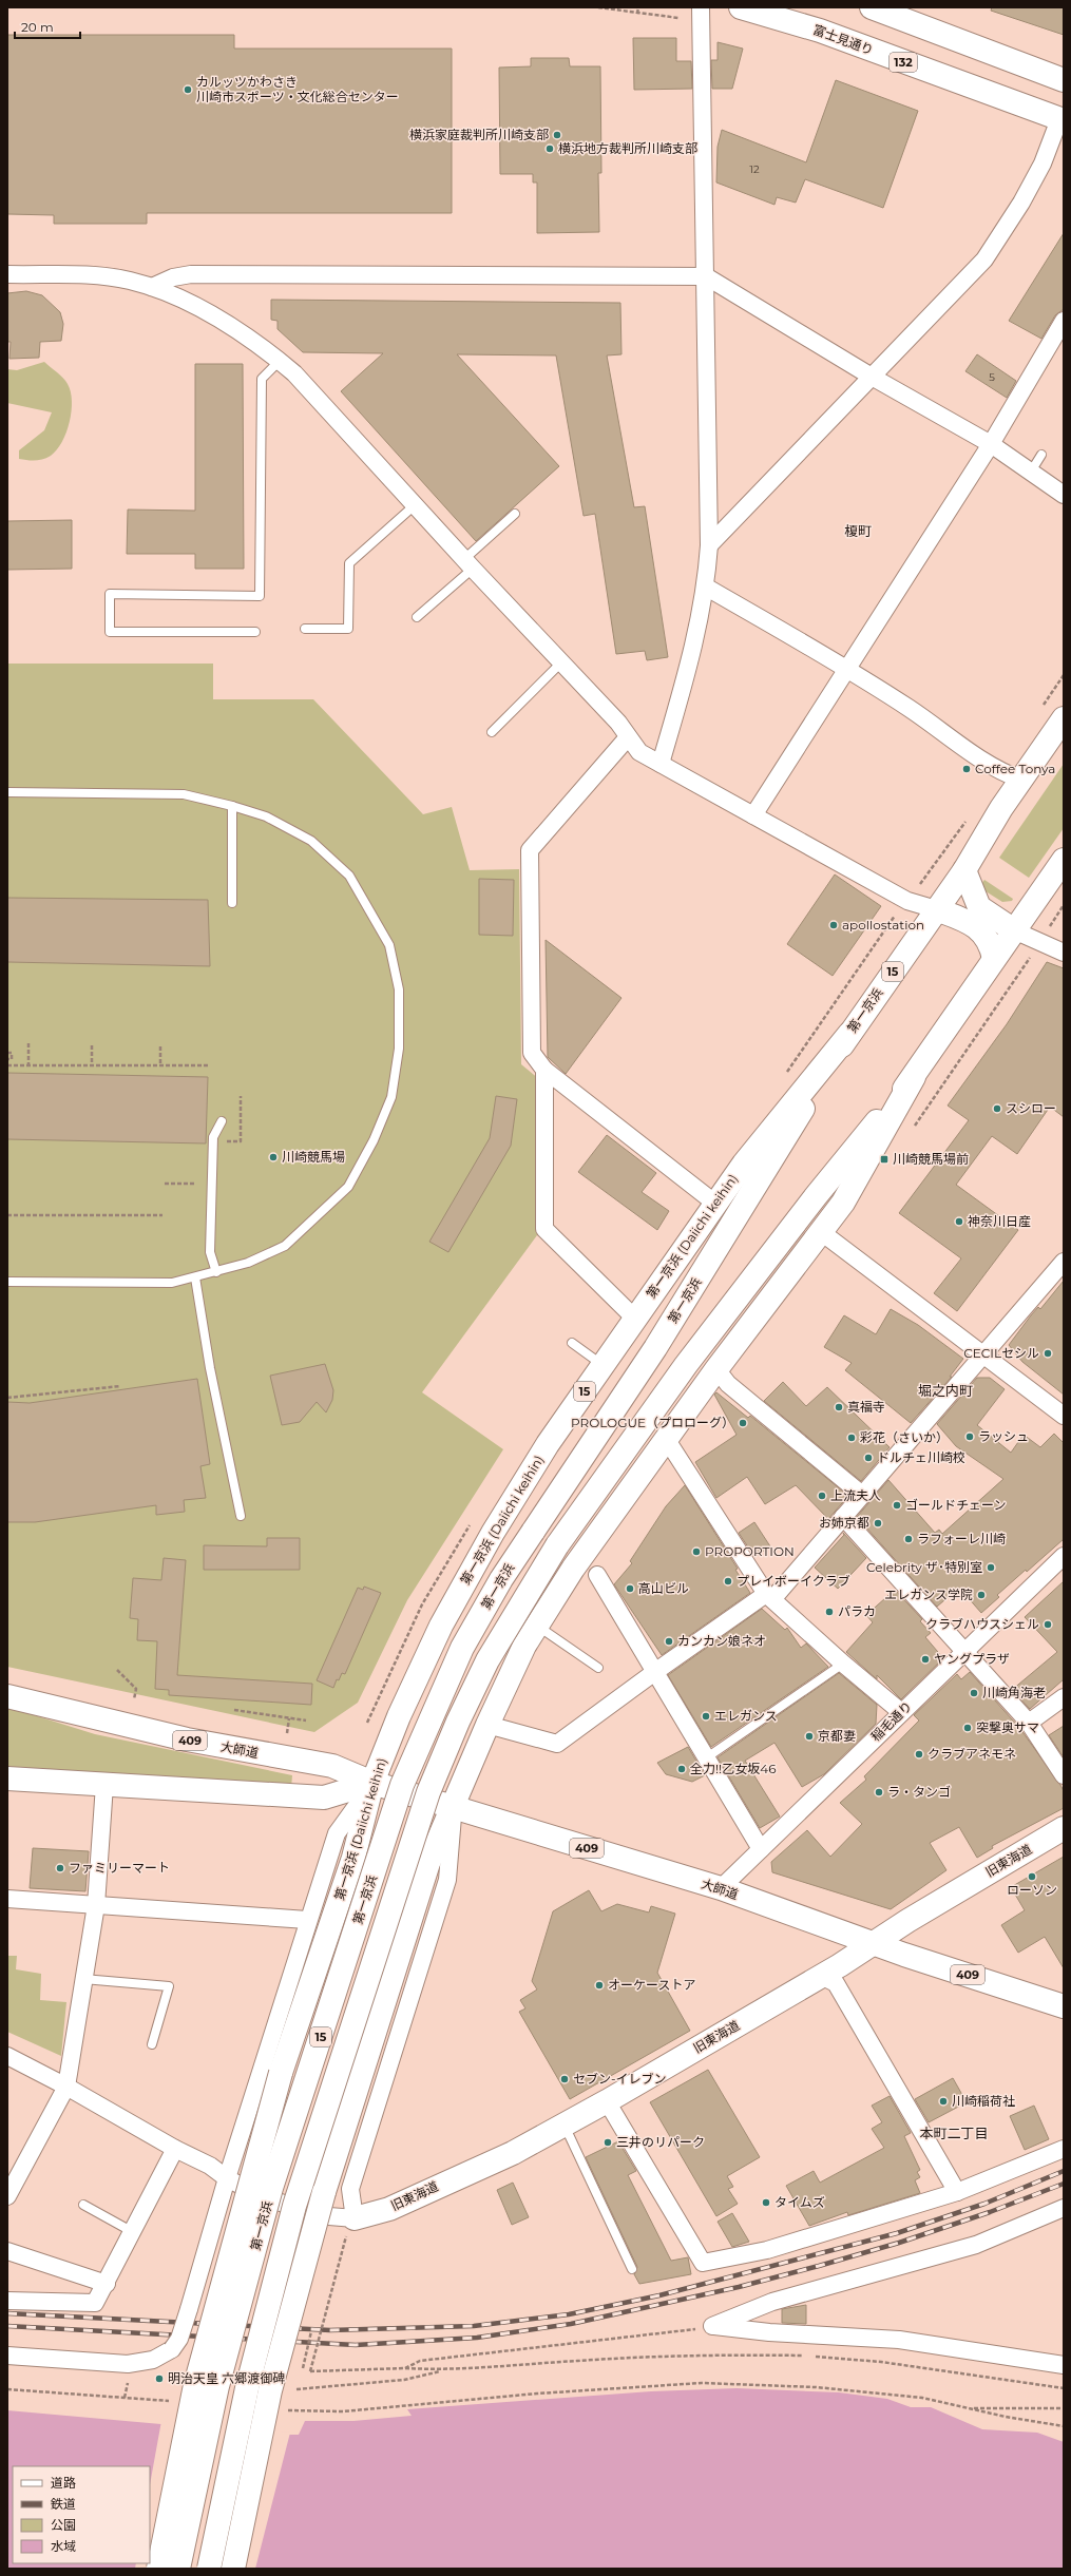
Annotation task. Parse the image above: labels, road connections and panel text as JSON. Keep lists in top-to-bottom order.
{
  "streets": {
    "main road": [
      "富士見通り",
      "132",
      "15",
      "第一京浜",
      "第一京浜 (Daiichi keihin)",
      "409",
      "大師道",
      "旧東海道"
    ],
    "street": ["稲毛通り"]
  },
  "crossings": [
    ["第一京浜", "第一京浜 (Daiichi keihin)"],
    ["第一京浜 (Daiichi keihin)", "大師道"],
    ["稲毛通り", "大師道"],
    ["大師道", "旧東海道"]
  ],
  "districts": ["榎町", "堀之内町", "本町二丁目"],
  "places": {
    "other": [
      "カルッツかわさき 川崎市スポーツ・文化総合センター",
      "横浜家庭裁判所川崎支部",
      "横浜地方裁判所川崎支部",
      "Coffee Tonya",
      "apollostation",
      "スシロー",
      "川崎競馬場",
      "神奈川日産",
      "CECILセシル",
      "真福寺",
      "PROLOGUE（プロローグ）",
      "ラッシュ",
      "彩花（さいか）",
      "ドルチェ川崎校",
      "上流夫人",
      "ゴールドチェーン",
      "お姉京都",
      "ラフォーレ川崎",
      "PROPORTION",
      "Celebrity ザ･特別室",
      "プレイボーイクラブ",
      "高山ビル",
      "エレガンス学院",
      "パラカ",
      "クラブハウスシェル",
      "カンカン娘ネオ",
      "ヤングプラザ",
      "川崎角海老",
      "エレガンス",
      "突撃奥サマ",
      "京都妻",
      "クラブアネモネ",
      "全力!!乙女坂46",
      "ラ・タンゴ",
      "ファミリーマート",
      "ローソン",
      "オーケーストア",
      "セブン-イレブン",
      "川崎稲荷社",
      "三井のリパーク",
      "タイムズ",
      "明治天皇 六郷渡御碑"
    ],
    "transit": ["川崎競馬場前"]
  },
  "house_numbers": ["12", "5"],
  "legend": [
    "道路",
    "鉄道",
    "公園",
    "水域"
  ],
  "scale_bar": "20 m"
}
